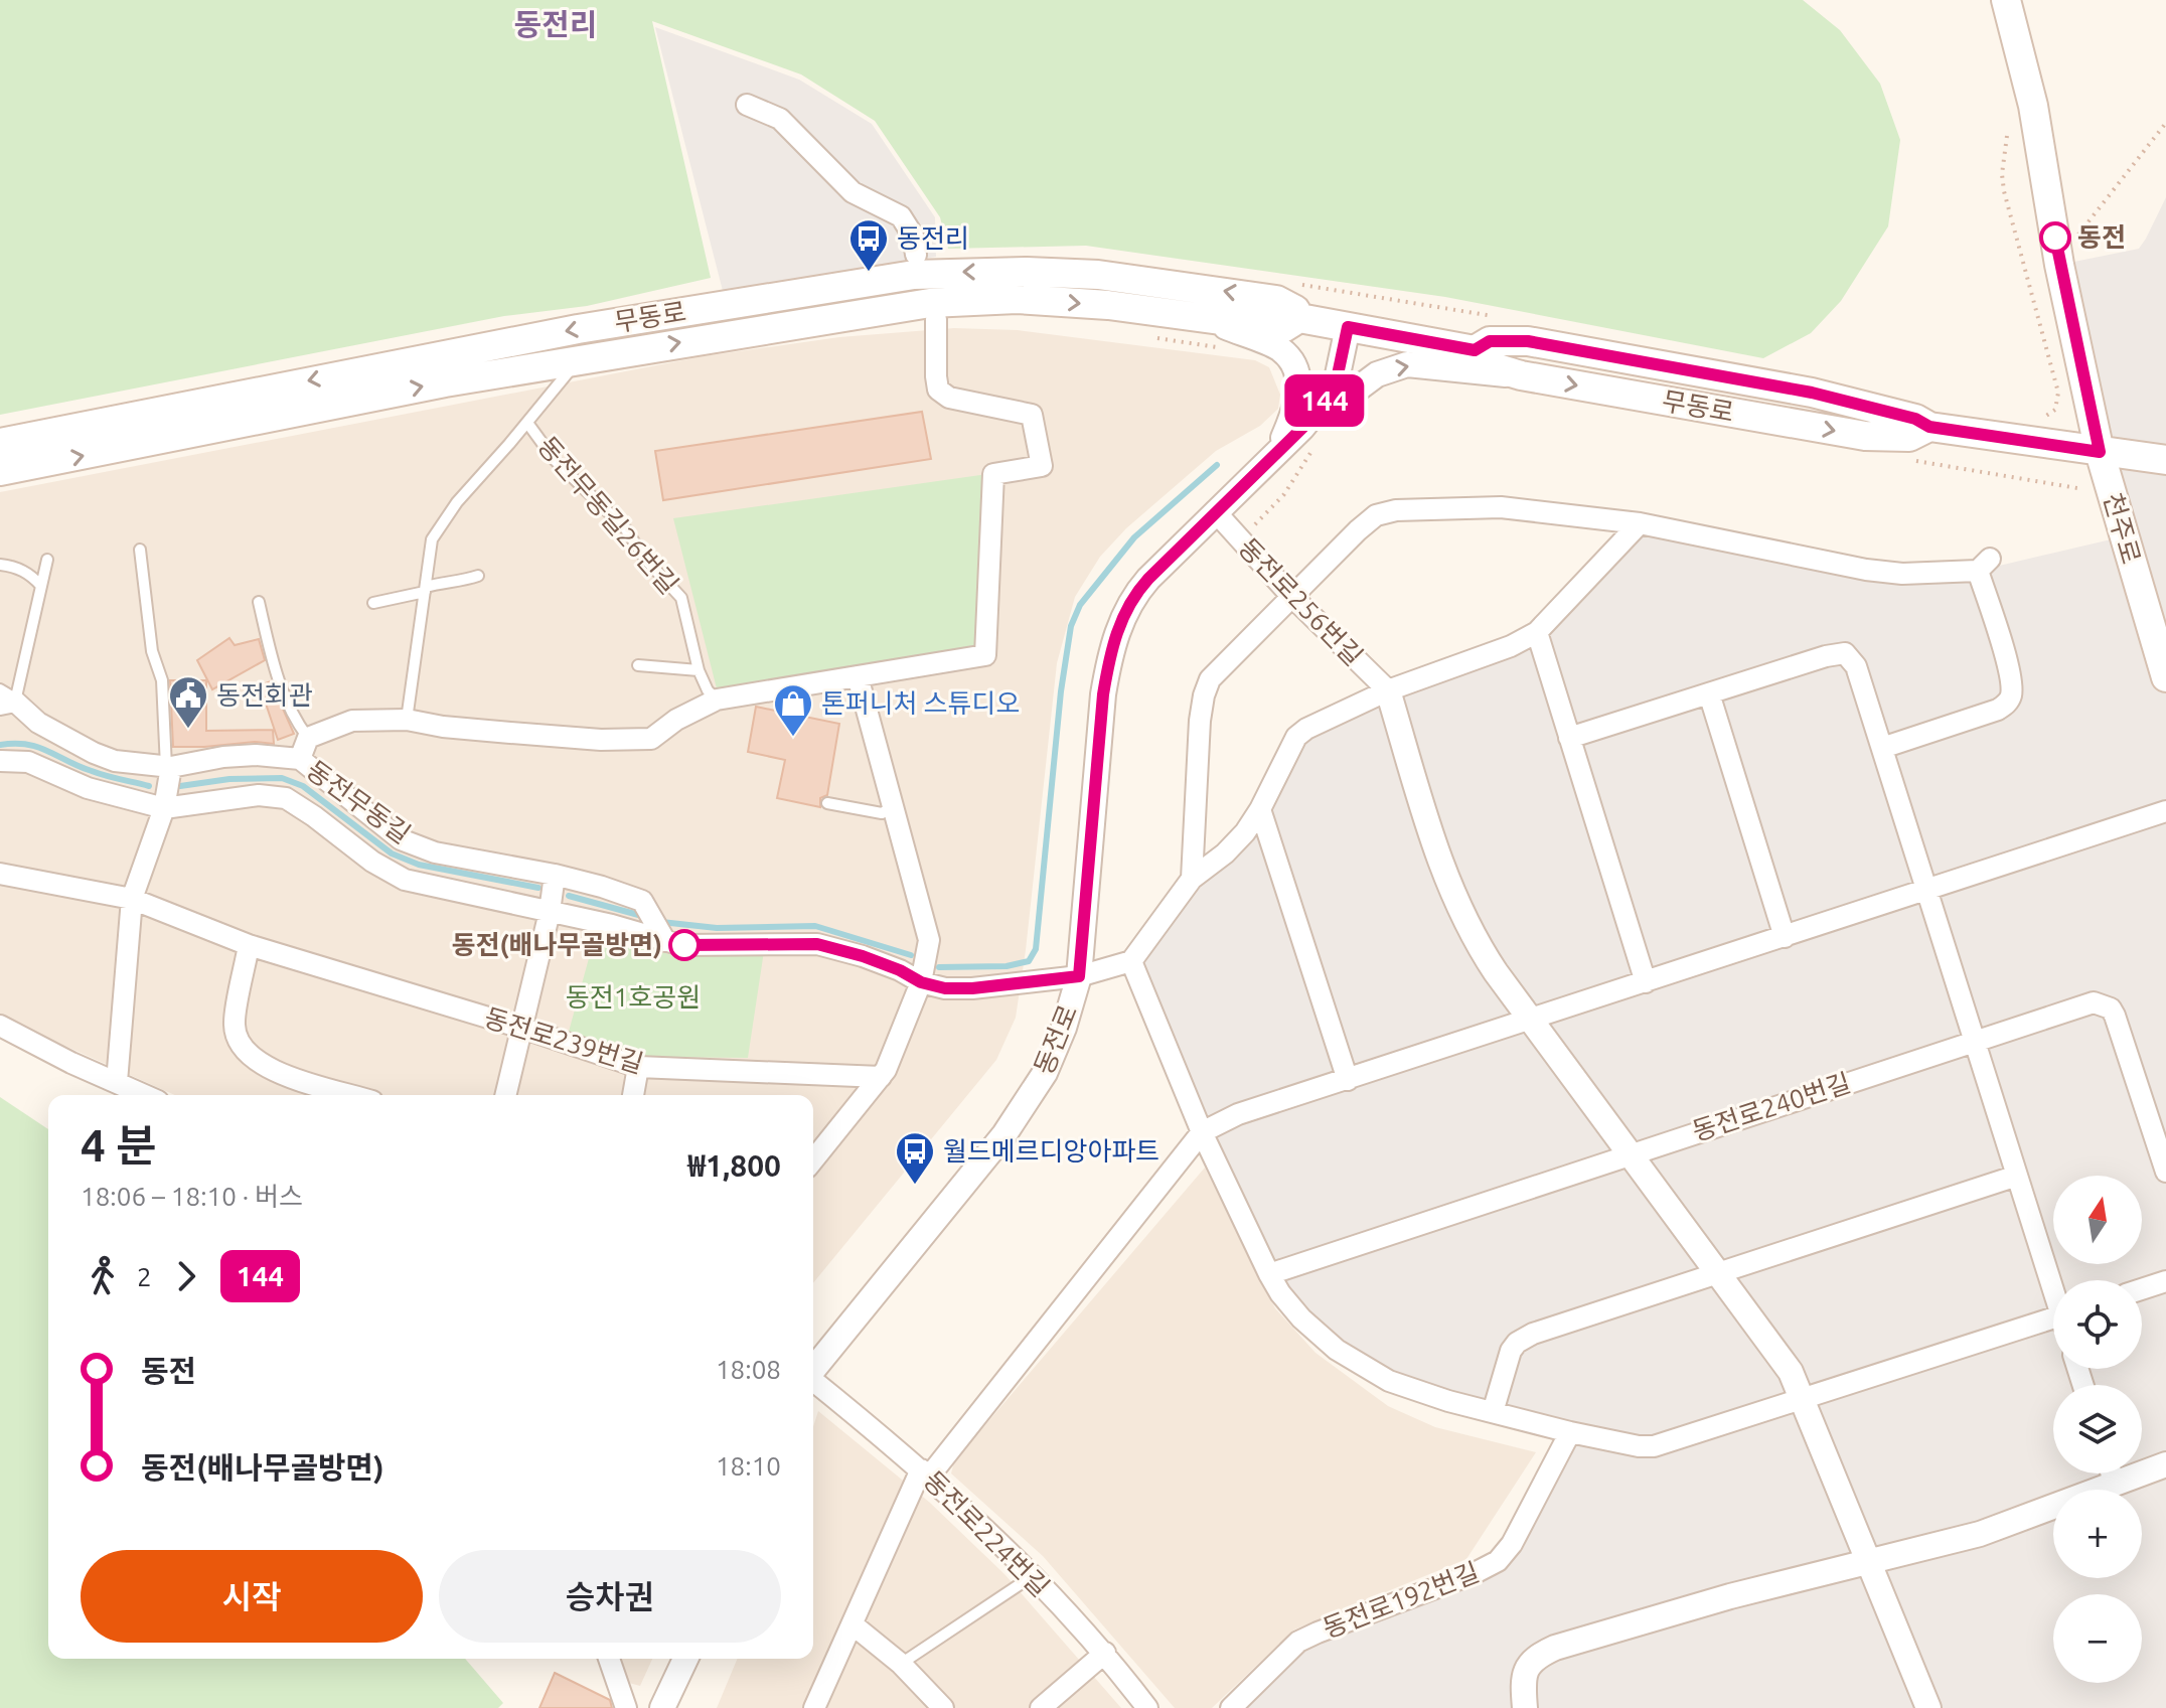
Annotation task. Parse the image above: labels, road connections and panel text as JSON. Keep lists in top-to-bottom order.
{
  "streets": {
    "main road": ["무동로", "천주로"],
    "street": [
      "동전로256번길",
      "동전무동길",
      "동전로",
      "동전로239번길",
      "동전로240번길",
      "동전로224번길",
      "동전로192번길"
    ],
    "lane": ["동전무동길26번길"]
  },
  "crossings": [
    ["무동로", "동전무동길26번길"],
    ["무동로", "천주로"],
    ["무동로", "동전로"],
    ["동전로256번길", "동전로"]
  ],
  "districts": ["동전리"],
  "parks": ["동전1호공원"],
  "places": {
    "other": ["동전", "동전(배나무골방면)"],
    "bus stop": ["동전리", "월드메르디앙아파트"],
    "public building": ["동전회관"],
    "shop": ["톤퍼니처 스튜디오"]
  },
  "lines": ["bus line 144"],
  "north": "top",
  "page": {
    "on_map": "144",
    "heading": ["4 분", "18:06 – 18:10 · 버스", "₩1,800"],
    "map_buttons": ["+", "−"],
    "legs": ["2", "144"],
    "list": [
      {
        "name": "동전",
        "value": "18:08"
      },
      {
        "name": "동전(배나무골방면)",
        "value": "18:10"
      }
    ],
    "buttons": ["시작", "승차권"]
  }
}
